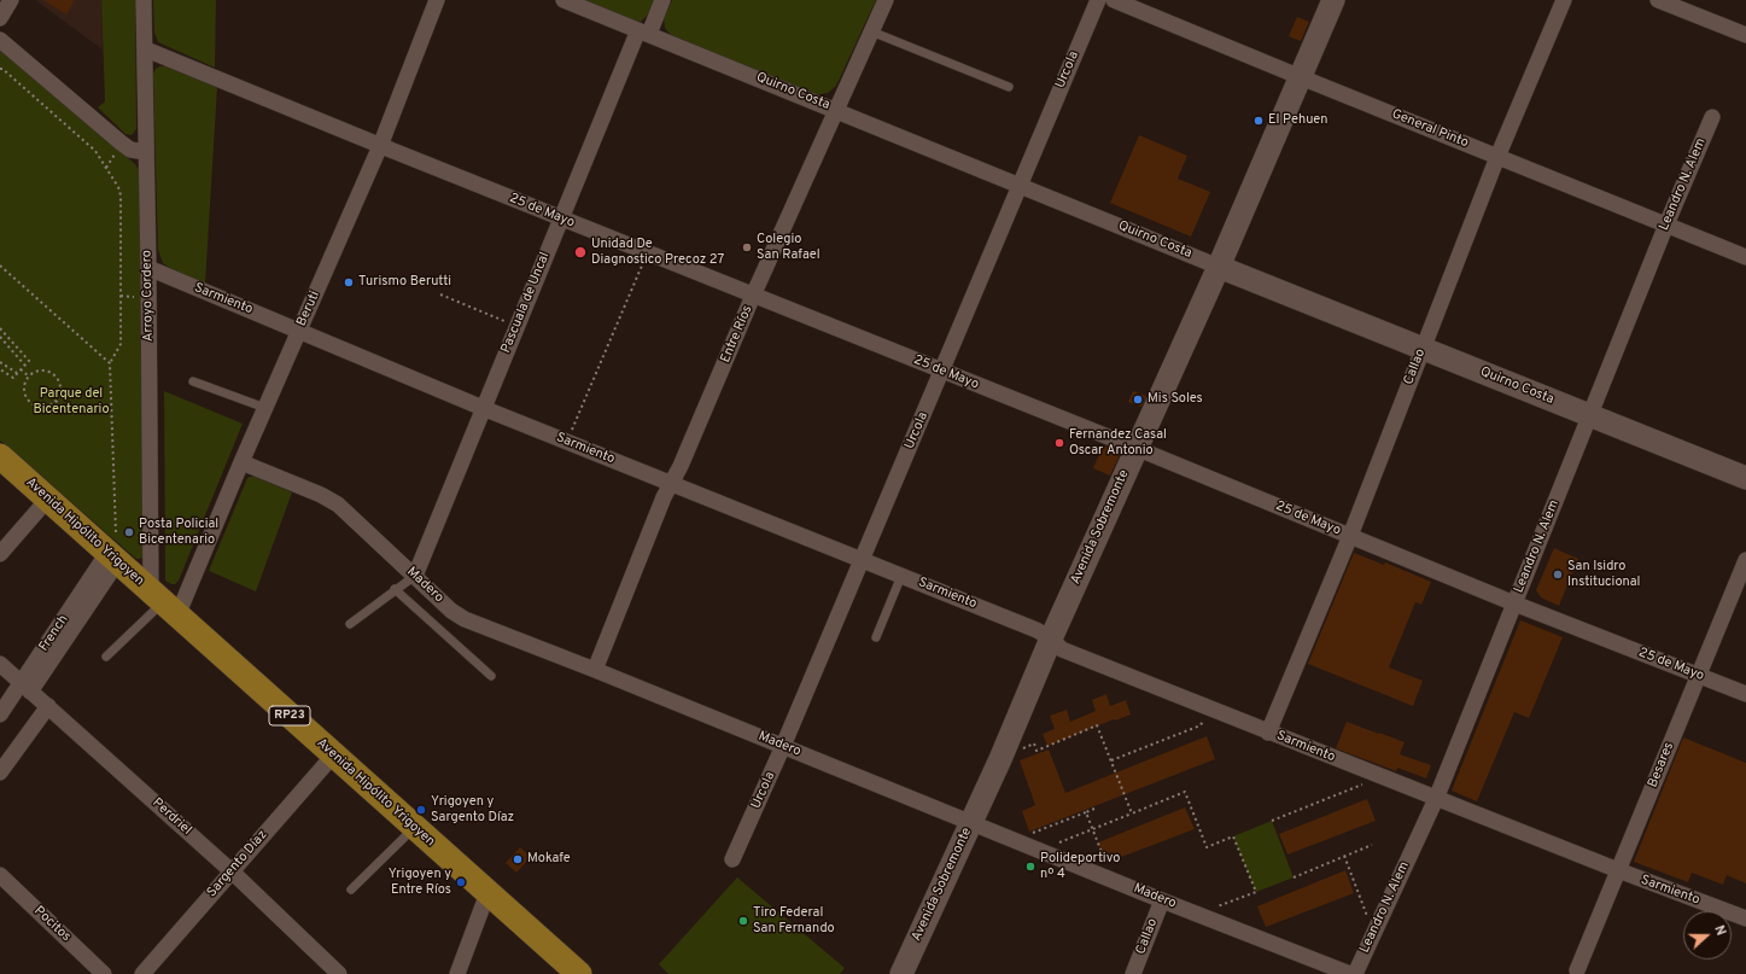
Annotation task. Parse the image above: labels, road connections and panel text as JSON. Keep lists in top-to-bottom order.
{
  "streets": {
    "main road": [
      "Quirno Costa",
      "Avenida Sobremonte",
      "Avenida Hipólito Yrigoyen",
      "RP23"
    ],
    "street": [
      "Urcola",
      "General Pinto",
      "Leandro N. Alem",
      "25 de Mayo",
      "Arroyo Cordero",
      "Sarmiento",
      "Pascuala de Uncal",
      "Beruti",
      "Entre Ríos",
      "Callao",
      "Madero",
      "French",
      "Besares",
      "Perdriel",
      "Sargento Díaz",
      "Pocitos"
    ]
  },
  "crossings": [
    ["Urcola", "Quirno Costa"],
    ["Urcola", "25 de Mayo"],
    ["Urcola", "Sarmiento"],
    ["Urcola", "Madero"],
    ["Quirno Costa", "Leandro N. Alem"],
    ["Quirno Costa", "Pascuala de Uncal"],
    ["Quirno Costa", "Entre Ríos"],
    ["Quirno Costa", "Callao"],
    ["Quirno Costa", "Avenida Sobremonte"],
    ["General Pinto", "Leandro N. Alem"],
    ["General Pinto", "Callao"],
    ["General Pinto", "Avenida Sobremonte"],
    ["Leandro N. Alem", "25 de Mayo"],
    ["Leandro N. Alem", "Sarmiento"],
    ["25 de Mayo", "Arroyo Cordero"],
    ["25 de Mayo", "Pascuala de Uncal"],
    ["25 de Mayo", "Beruti"],
    ["25 de Mayo", "Entre Ríos"],
    ["25 de Mayo", "Callao"],
    ["25 de Mayo", "Avenida Sobremonte"],
    ["25 de Mayo", "Besares"],
    ["Arroyo Cordero", "Sarmiento"],
    ["Arroyo Cordero", "Beruti"],
    ["Arroyo Cordero", "Avenida Hipólito Yrigoyen"],
    ["Sarmiento", "Pascuala de Uncal"],
    ["Sarmiento", "Beruti"],
    ["Sarmiento", "Entre Ríos"],
    ["Sarmiento", "Callao"],
    ["Sarmiento", "Avenida Sobremonte"],
    ["Sarmiento", "Besares"],
    ["Pascuala de Uncal", "Madero"],
    ["Beruti", "Avenida Hipólito Yrigoyen"],
    ["Beruti", "Madero"],
    ["Entre Ríos", "Madero"],
    ["Callao", "Madero"],
    ["Avenida Sobremonte", "Madero"],
    ["Avenida Hipólito Yrigoyen", "French"],
    ["Avenida Hipólito Yrigoyen", "Sargento Díaz"],
    ["French", "Perdriel"],
    ["Perdriel", "Sargento Díaz"]
  ],
  "parks": ["Parque del Bicentenario"],
  "places": [
    "El Pehuen",
    "Colegio San Rafael",
    "Unidad De Diagnostico Precoz 27",
    "Turismo Berutti",
    "Mis Soles",
    "Fernandez Casal Oscar Antonio",
    "Posta Policial Bicentenario",
    "San Isidro Institucional",
    "Yrigoyen y Sargento Díaz",
    "Mokafe",
    "Polideportivo nº 4",
    "Yrigoyen y Entre Ríos",
    "Tiro Federal San Fernando"
  ],
  "north": "right"
}
